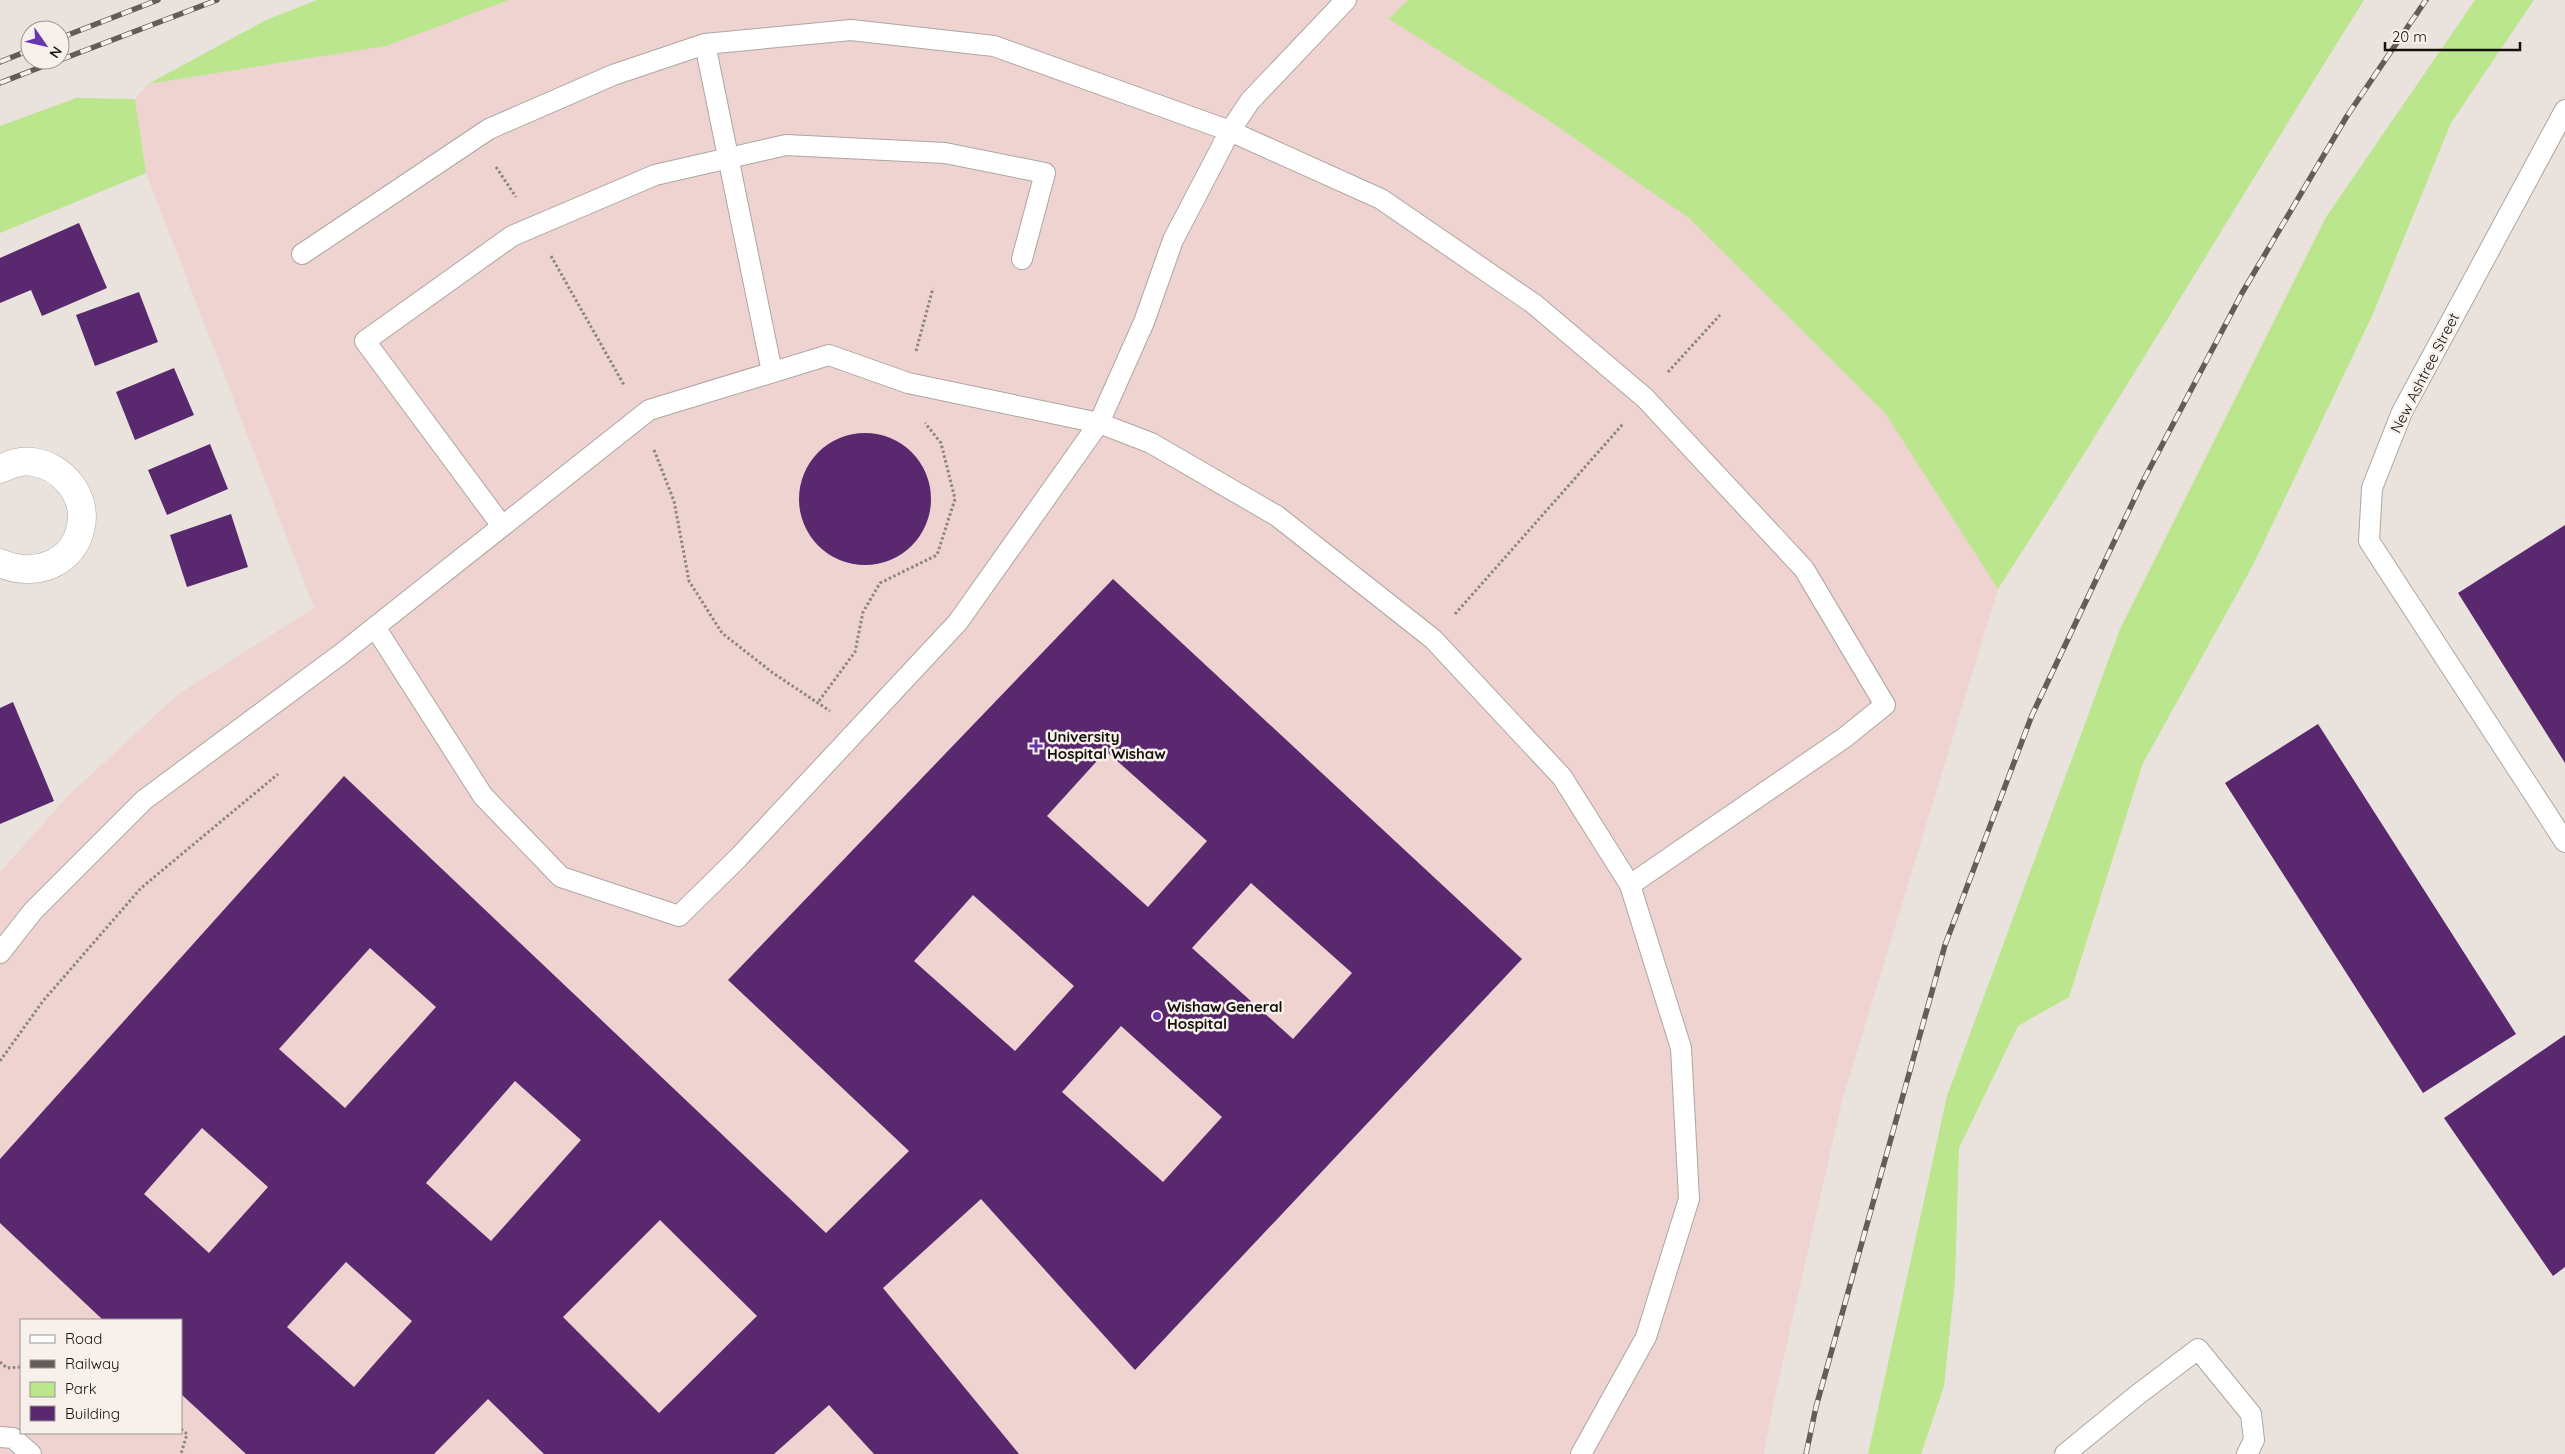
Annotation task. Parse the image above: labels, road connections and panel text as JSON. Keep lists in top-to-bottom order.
{
  "streets": {
    "lane": ["New Ashtree Street"]
  },
  "places": {
    "health": ["University Hospital Wishaw"],
    "other": ["Wishaw General Hospital"]
  },
  "legend": [
    "Road",
    "Railway",
    "Park",
    "Building"
  ],
  "scale_bar": "20 m",
  "north": "bottom right"
}
